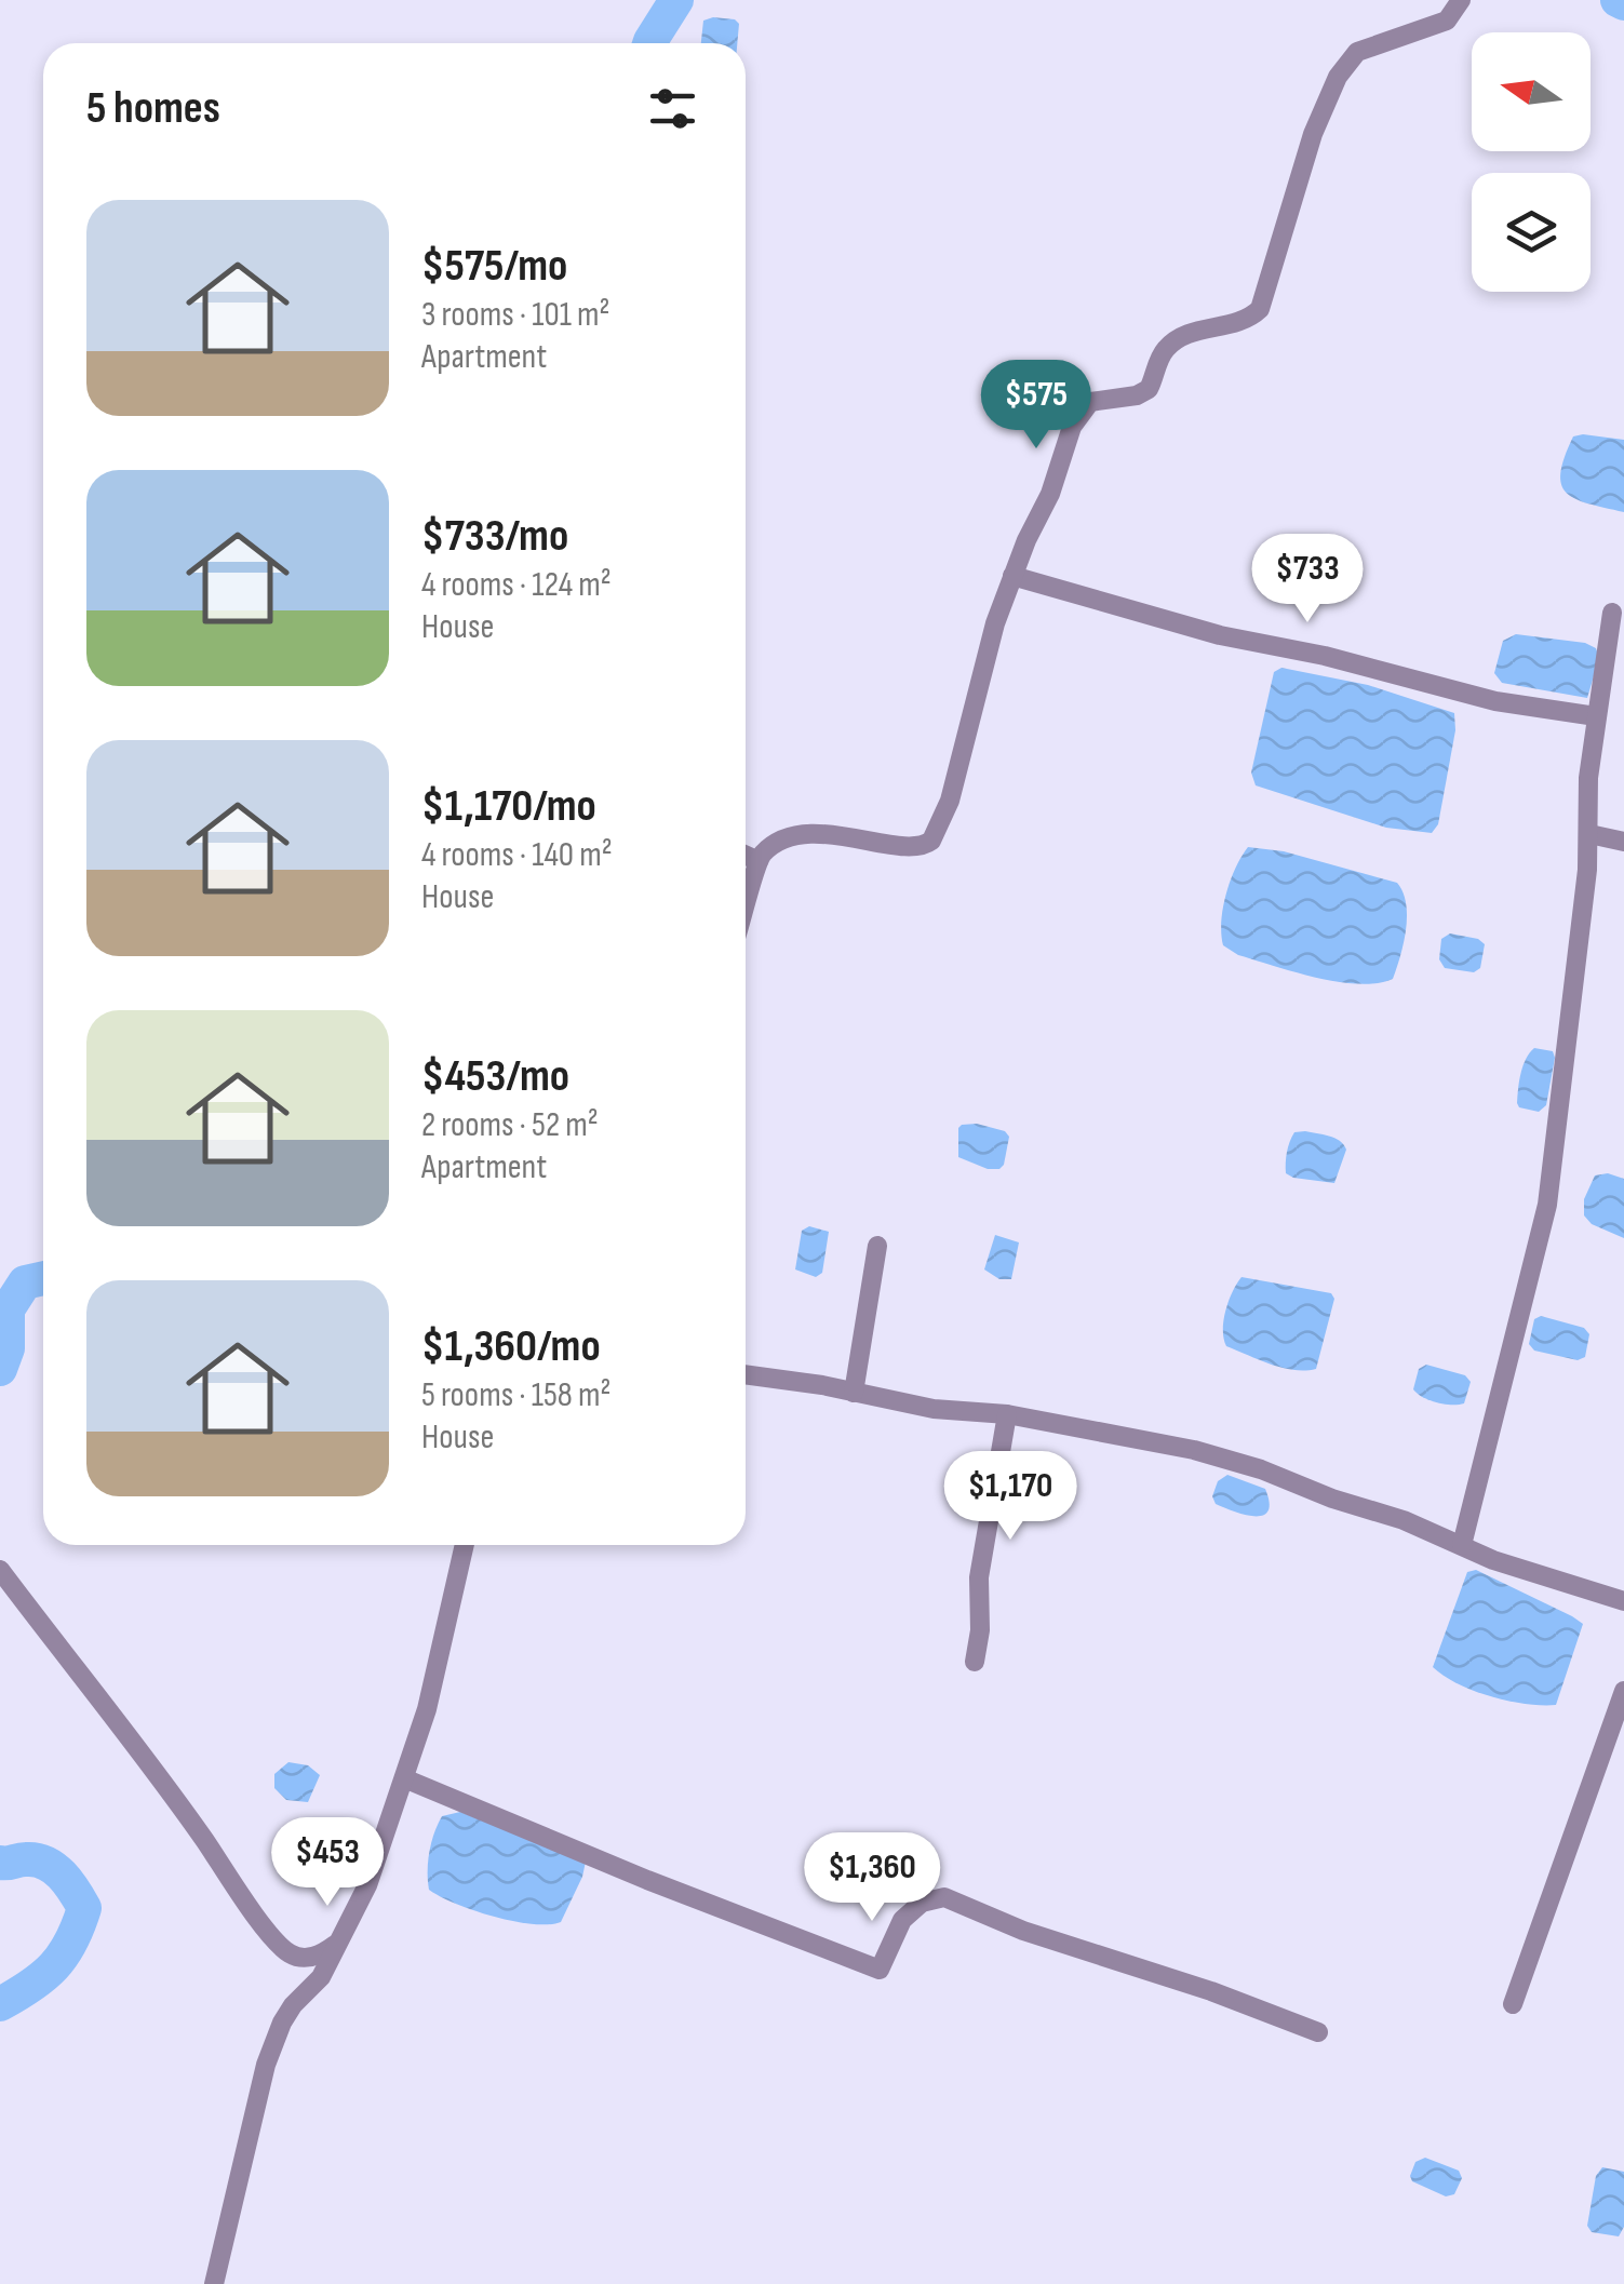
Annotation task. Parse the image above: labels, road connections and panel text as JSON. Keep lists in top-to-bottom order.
{
  "north": "left",
  "page": {
    "heading": "5 homes",
    "list": [
      {
        "name": "$575/mo",
        "note": "3 rooms · 101 m² · Apartment"
      },
      {
        "name": "$733/mo",
        "note": "4 rooms · 124 m² · House"
      },
      {
        "name": "$1,170/mo",
        "note": "4 rooms · 140 m² · House"
      },
      {
        "name": "$453/mo",
        "note": "2 rooms · 52 m² · Apartment"
      },
      {
        "name": "$1,360/mo",
        "note": "5 rooms · 158 m² · House"
      }
    ],
    "price": [
      "$575",
      "$733",
      "$1,170",
      "$453",
      "$1,360"
    ]
  }
}
